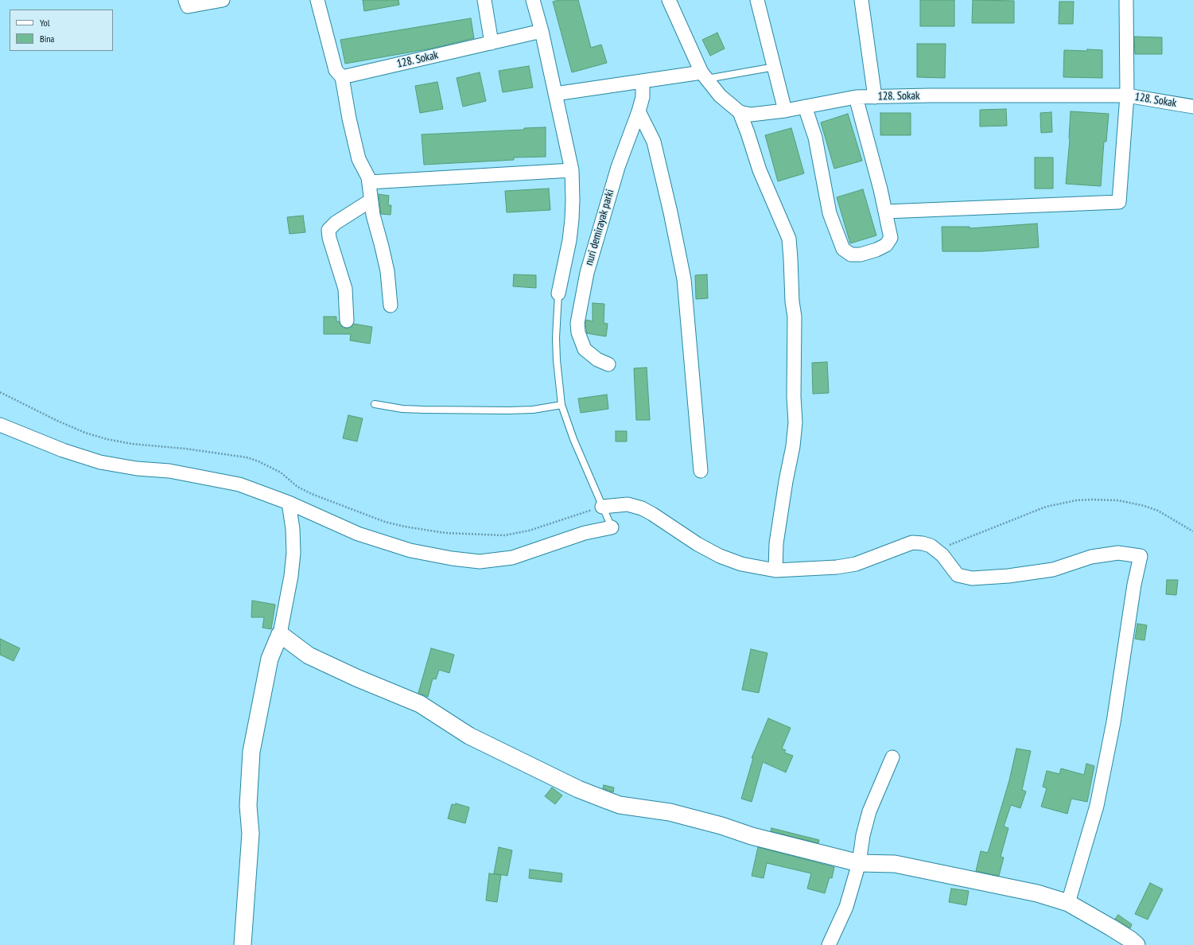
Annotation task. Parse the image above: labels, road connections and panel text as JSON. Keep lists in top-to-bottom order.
{
  "streets": {
    "street": ["128. Sokak", "nuri demirayak parki"]
  },
  "legend": ["Yol", "Bina"]
}
